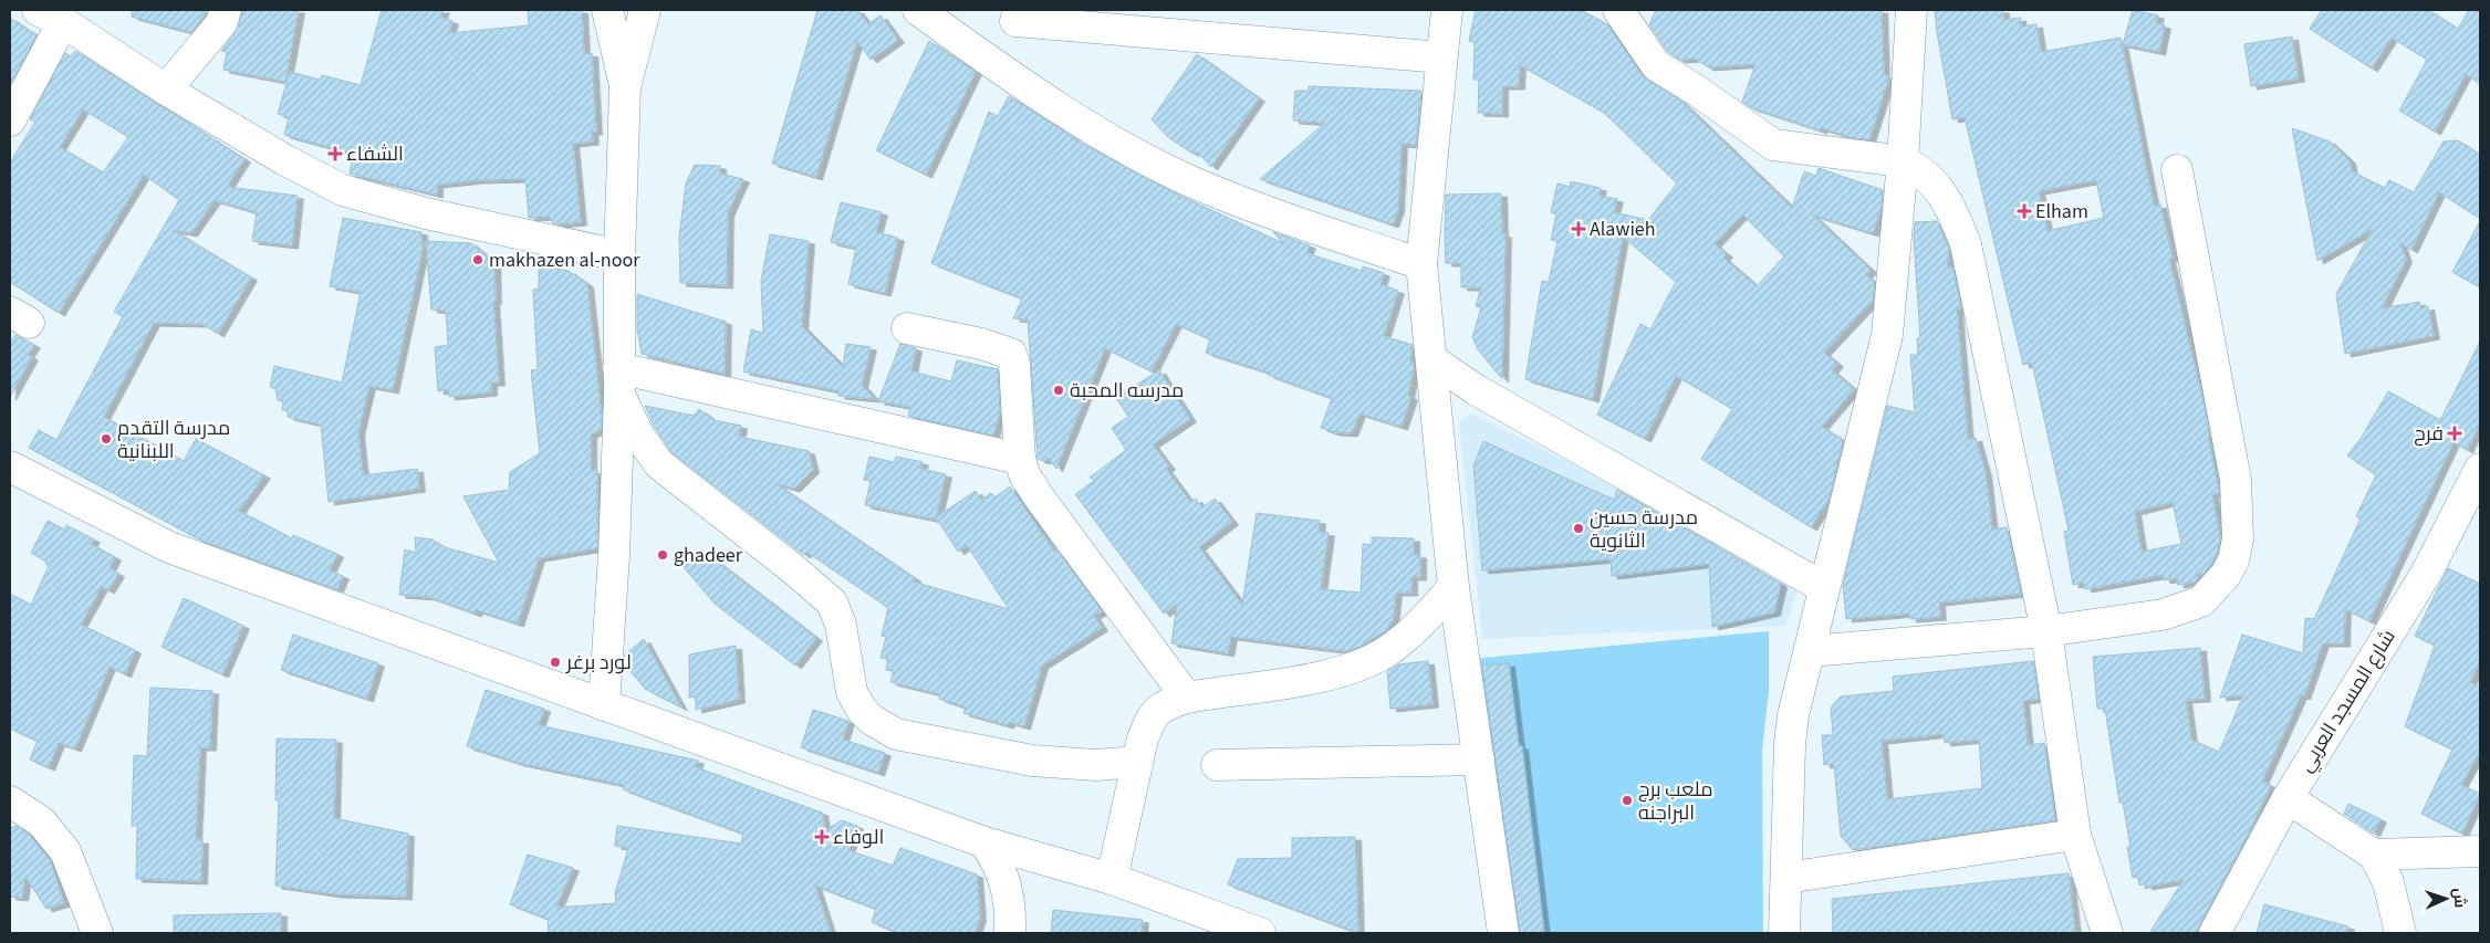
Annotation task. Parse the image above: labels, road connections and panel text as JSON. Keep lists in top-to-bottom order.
{
  "streets": {
    "street": ["شارع المسجد العربي"]
  },
  "places": {
    "health": [
      "الشفاء",
      "Elham",
      "Alawieh",
      "فرح",
      "الوفاء"
    ],
    "other": [
      "makhazen al-noor",
      "مدرسه المحبة",
      "مدرسة التقدم اللبنانية",
      "مدرسة حسين الثانوية",
      "ghadeer",
      "لورد برغر",
      "ملعب برج البراجنه"
    ]
  },
  "north": "right"
}
